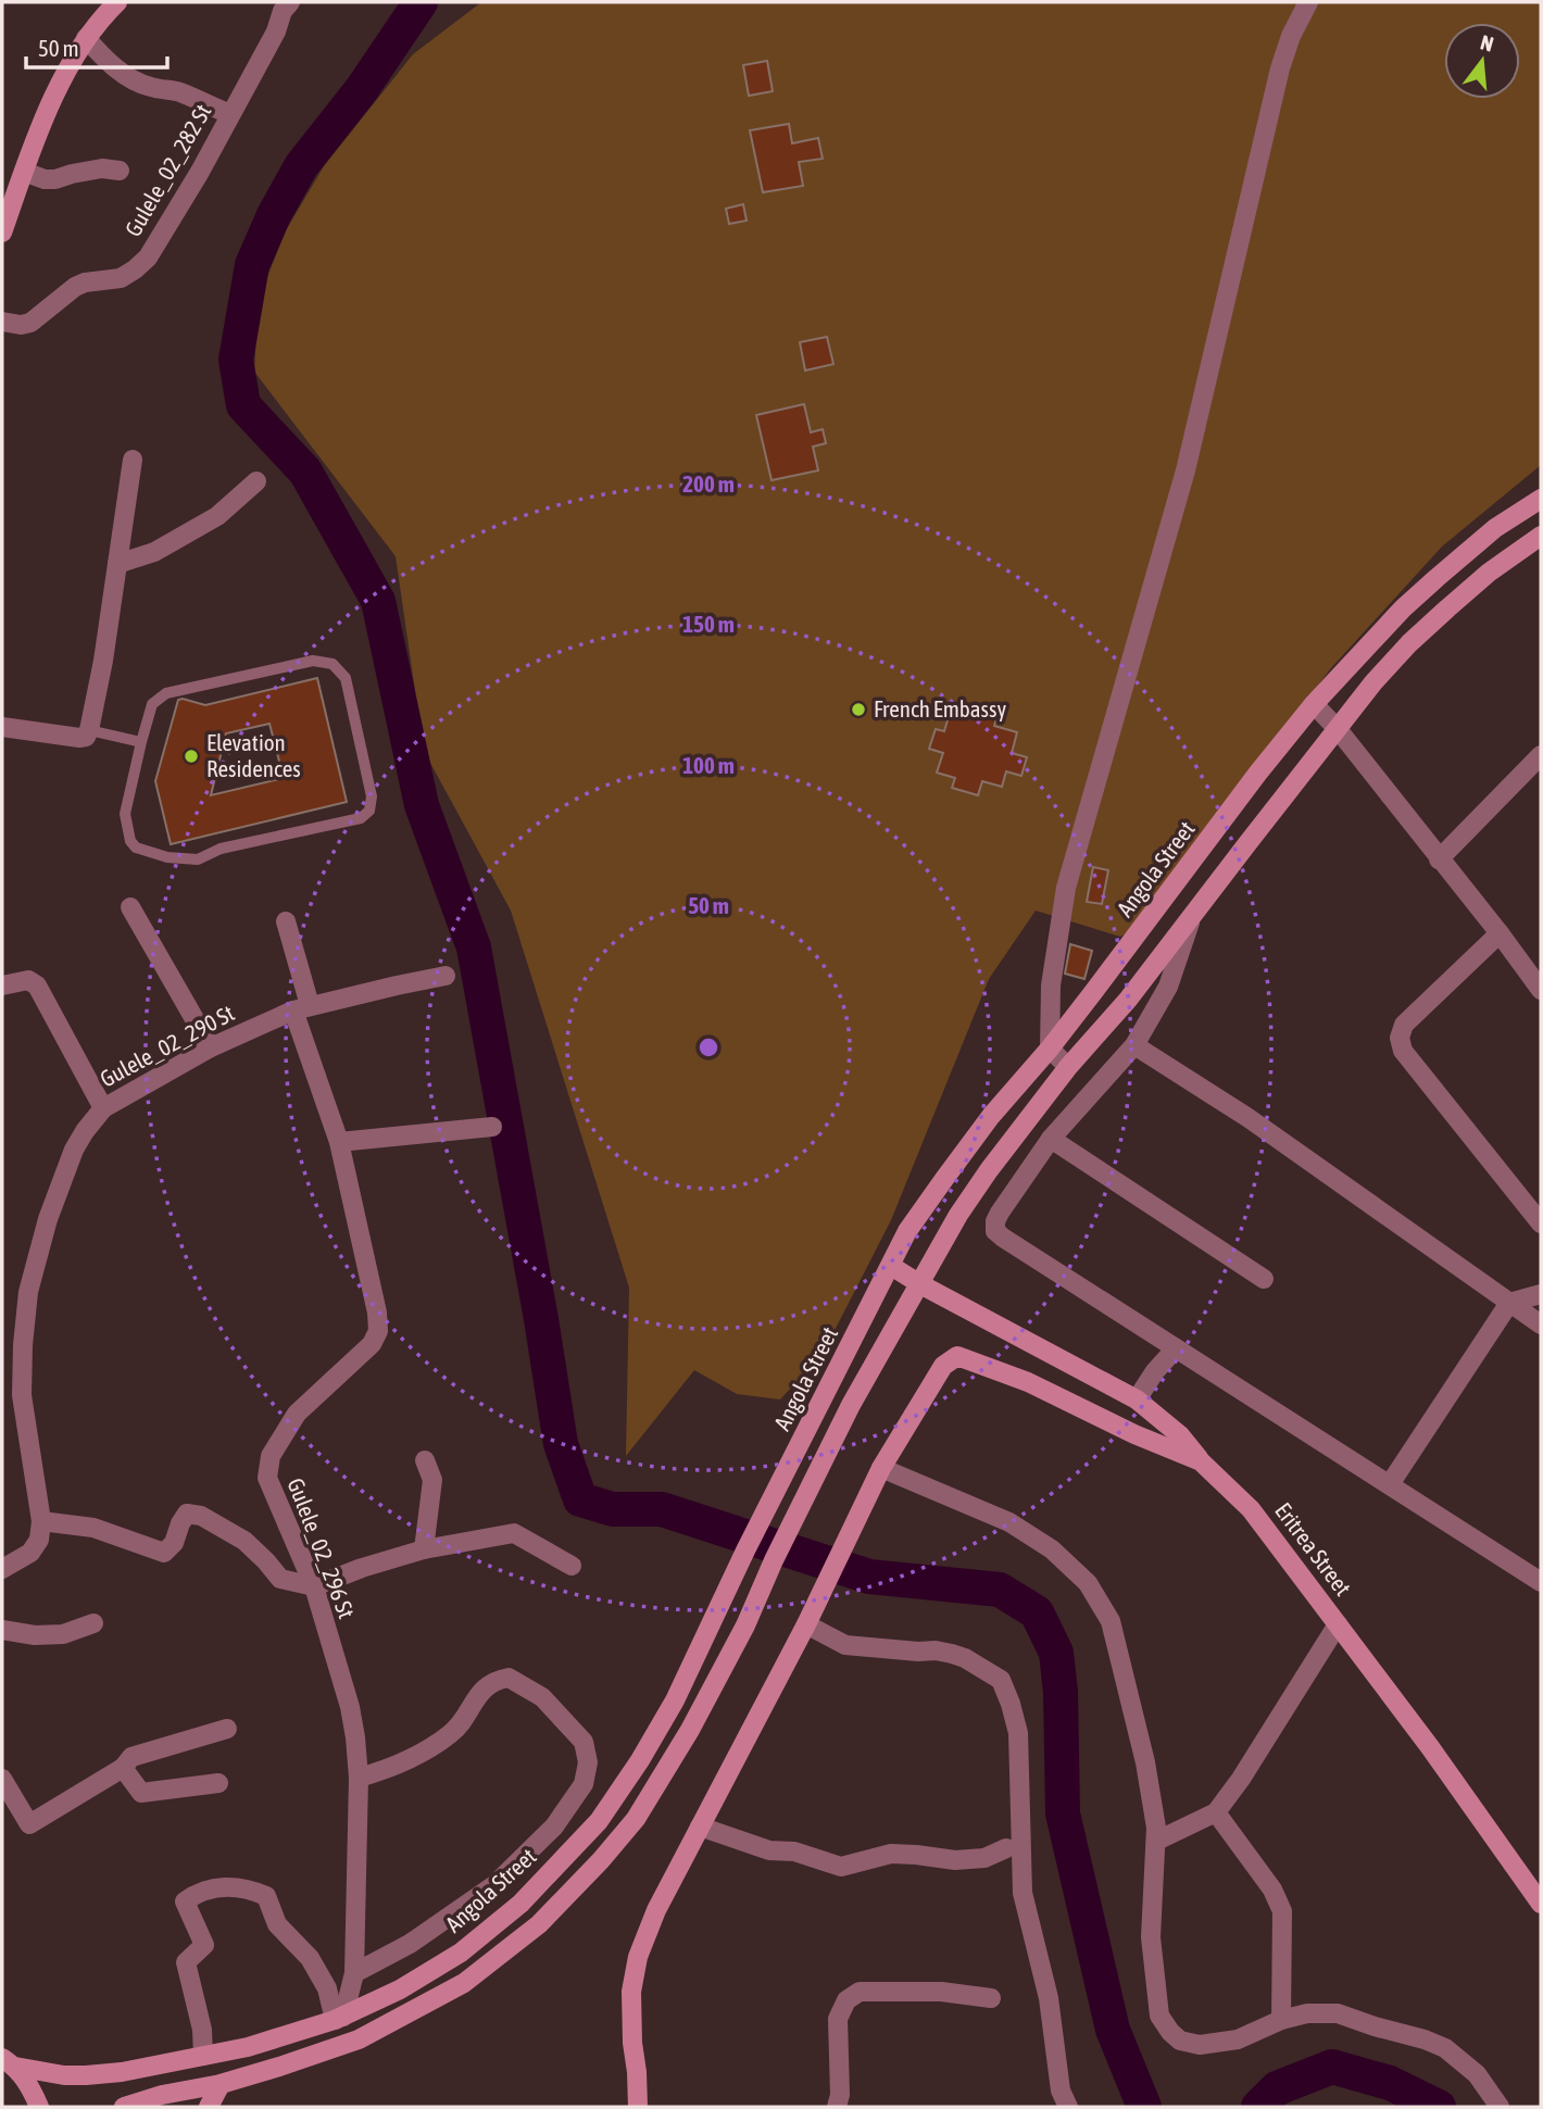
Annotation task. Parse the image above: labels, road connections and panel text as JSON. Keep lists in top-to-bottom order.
{
  "streets": {
    "main road": ["Angola Street", "Eritrea Street"],
    "street": ["Gulele_02_282 St", "Gulele_02_290 St", "Gulele_02_296 St"]
  },
  "crossings": [
    ["Angola Street", "Gulele_02_296 St"],
    ["Gulele_02_290 St", "Gulele_02_296 St"]
  ],
  "places": ["French Embassy", "Elevation Residences"],
  "scale_bar": "50 m",
  "north": "top",
  "rings": [
    "200 m",
    "150 m",
    "100 m",
    "50 m"
  ]
}
